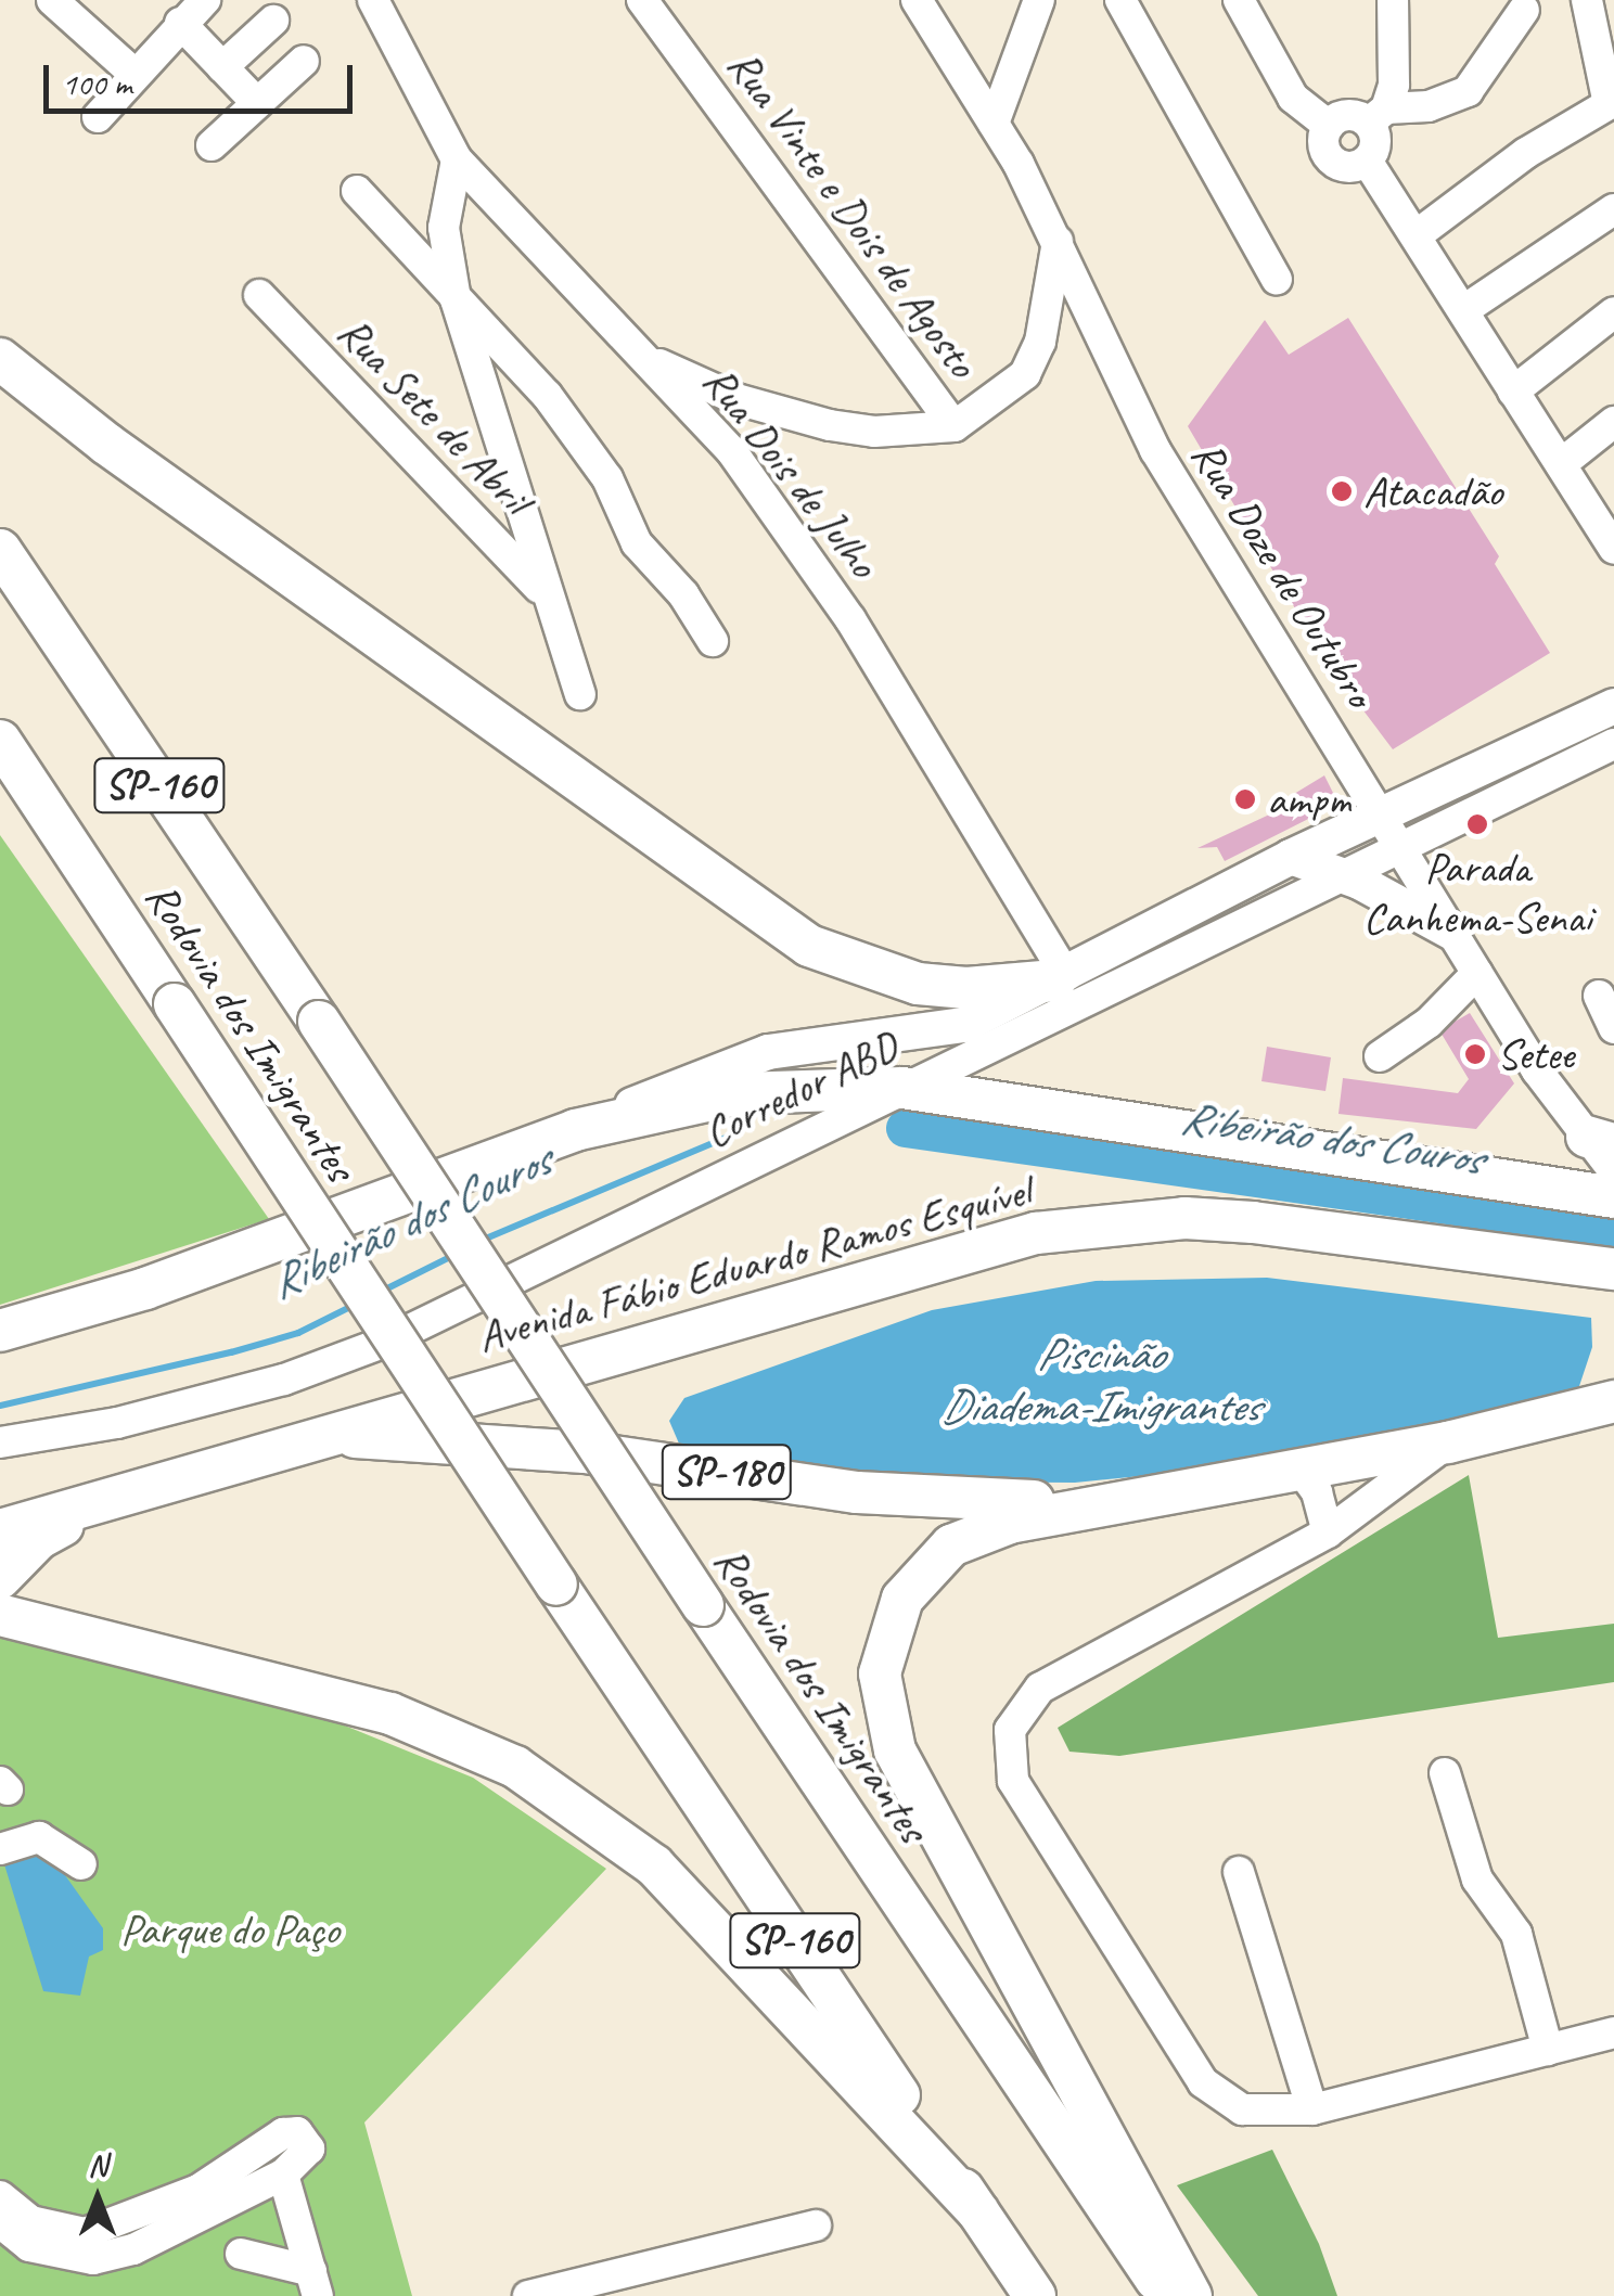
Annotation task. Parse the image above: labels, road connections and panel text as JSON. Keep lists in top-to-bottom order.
{
  "streets": {
    "highway": [
      "SP-160",
      "Rodovia dos Imigrantes",
      "Avenida Fábio Eduardo Ramos Esquível",
      "SP-180"
    ],
    "street": [
      "Rua Vinte e Dois de Agosto",
      "Rua Sete de Abril",
      "Rua Dois de Julho",
      "Rua Doze de Outubro",
      "Corredor ABD"
    ]
  },
  "crossings": [
    ["Rua Doze de Outubro", "Corredor ABD"],
    ["Corredor ABD", "Avenida Fábio Eduardo Ramos Esquível"],
    ["Avenida Fábio Eduardo Ramos Esquível", "SP-180"]
  ],
  "water": ["Ribeirão dos Couros", "Piscinão Diadema-Imigrantes"],
  "parks": ["Parque do Paço"],
  "places": [
    "Atacadão",
    "ampm",
    "Parada Canhema-Senai",
    "Setee"
  ],
  "scale_bar": "100 m",
  "north": "top"
}
